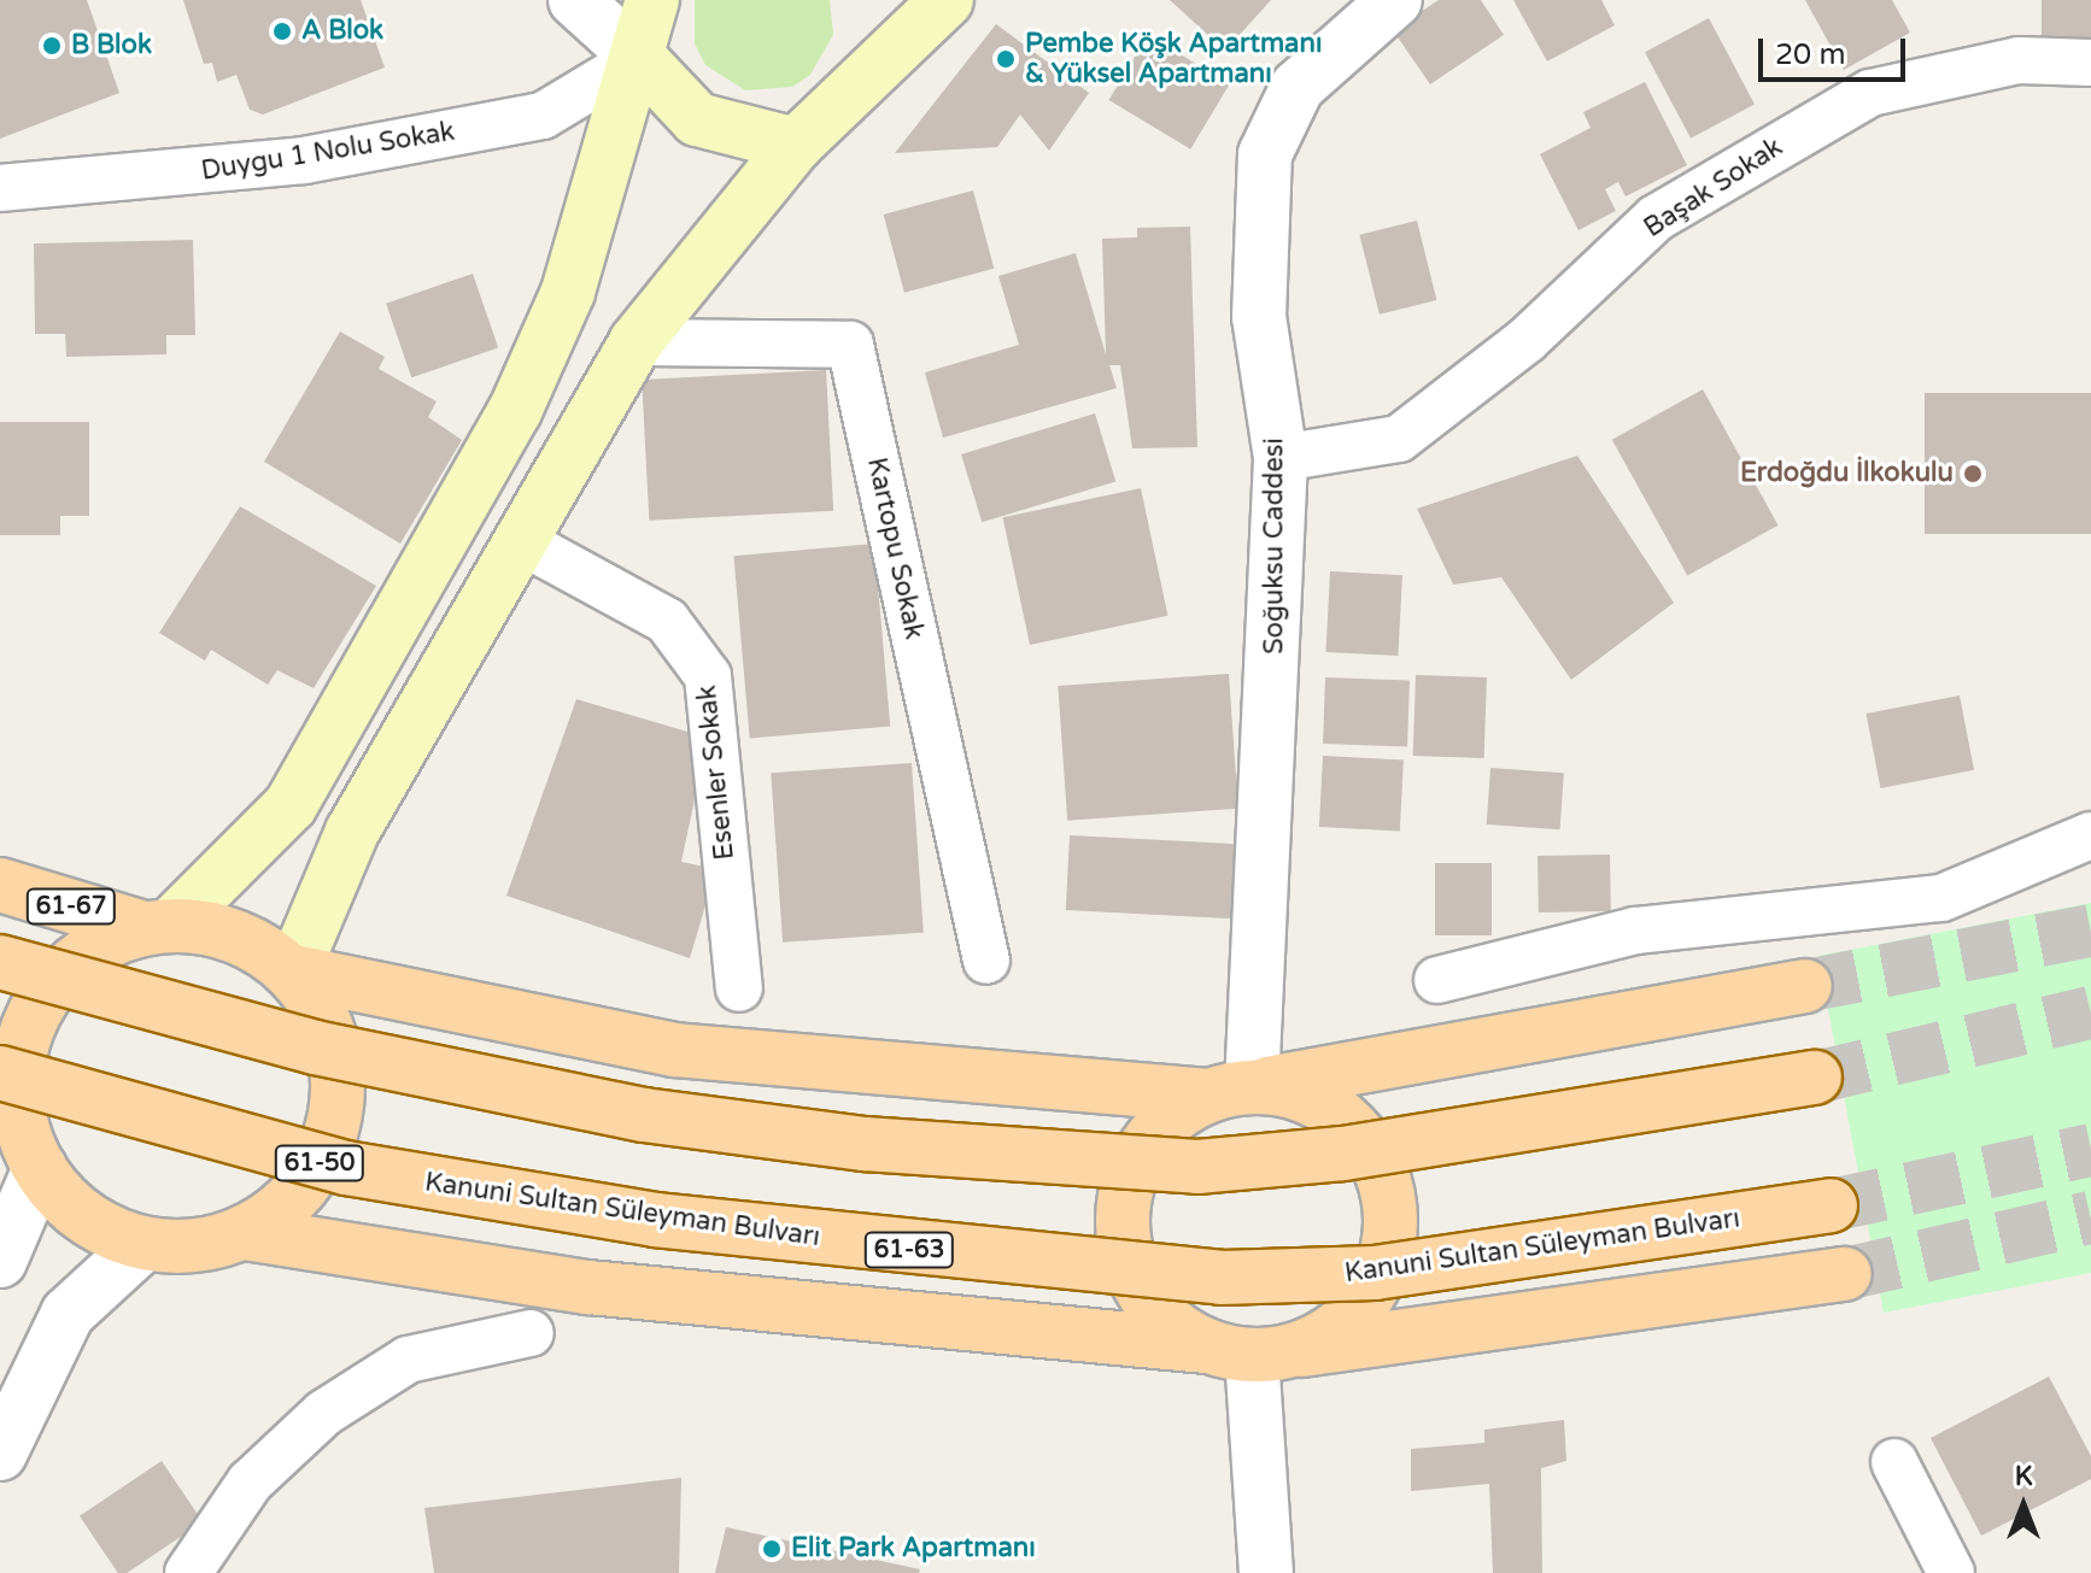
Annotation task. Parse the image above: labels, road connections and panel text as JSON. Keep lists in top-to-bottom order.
{
  "streets": {
    "main road": [
      "61-67",
      "61-50",
      "Kanuni Sultan Süleyman Bulvarı",
      "61-63"
    ],
    "street": [
      "Duygu 1 Nolu Sokak",
      "Başak Sokak",
      "Soğuksu Caddesi",
      "Kartopu Sokak",
      "Esenler Sokak"
    ]
  },
  "crossings": [
    ["Başak Sokak", "Soğuksu Caddesi"],
    ["61-67", "61-50"]
  ],
  "places": [
    "A Blok",
    "B Blok",
    "Pembe Köşk Apartmanı & Yüksel Apartmanı",
    "Erdoğdu İlkokulu",
    "Elit Park Apartmanı"
  ],
  "scale_bar": "20 m",
  "north": "top"
}
